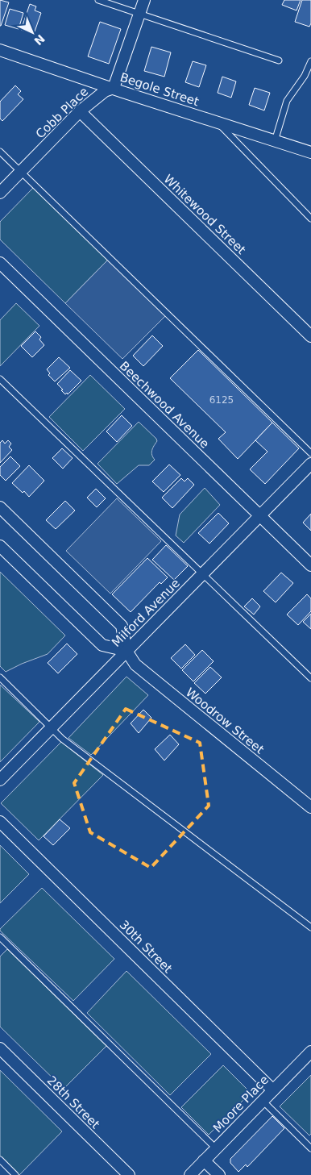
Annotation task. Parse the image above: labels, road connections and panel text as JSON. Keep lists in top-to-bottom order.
{
  "streets": {
    "street": [
      "Begole Street",
      "Cobb Place",
      "Whitewood Street",
      "Beechwood Avenue",
      "Milford Avenue",
      "Woodrow Street",
      "30th Street",
      "28th Street",
      "Moore Place"
    ]
  },
  "crossings": [
    ["Begole Street", "Cobb Place"],
    ["Cobb Place", "Whitewood Street"],
    ["Beechwood Avenue", "Milford Avenue"],
    ["Milford Avenue", "Woodrow Street"],
    ["30th Street", "Moore Place"]
  ],
  "house_numbers": ["6125"],
  "north": "bottom right"
}
